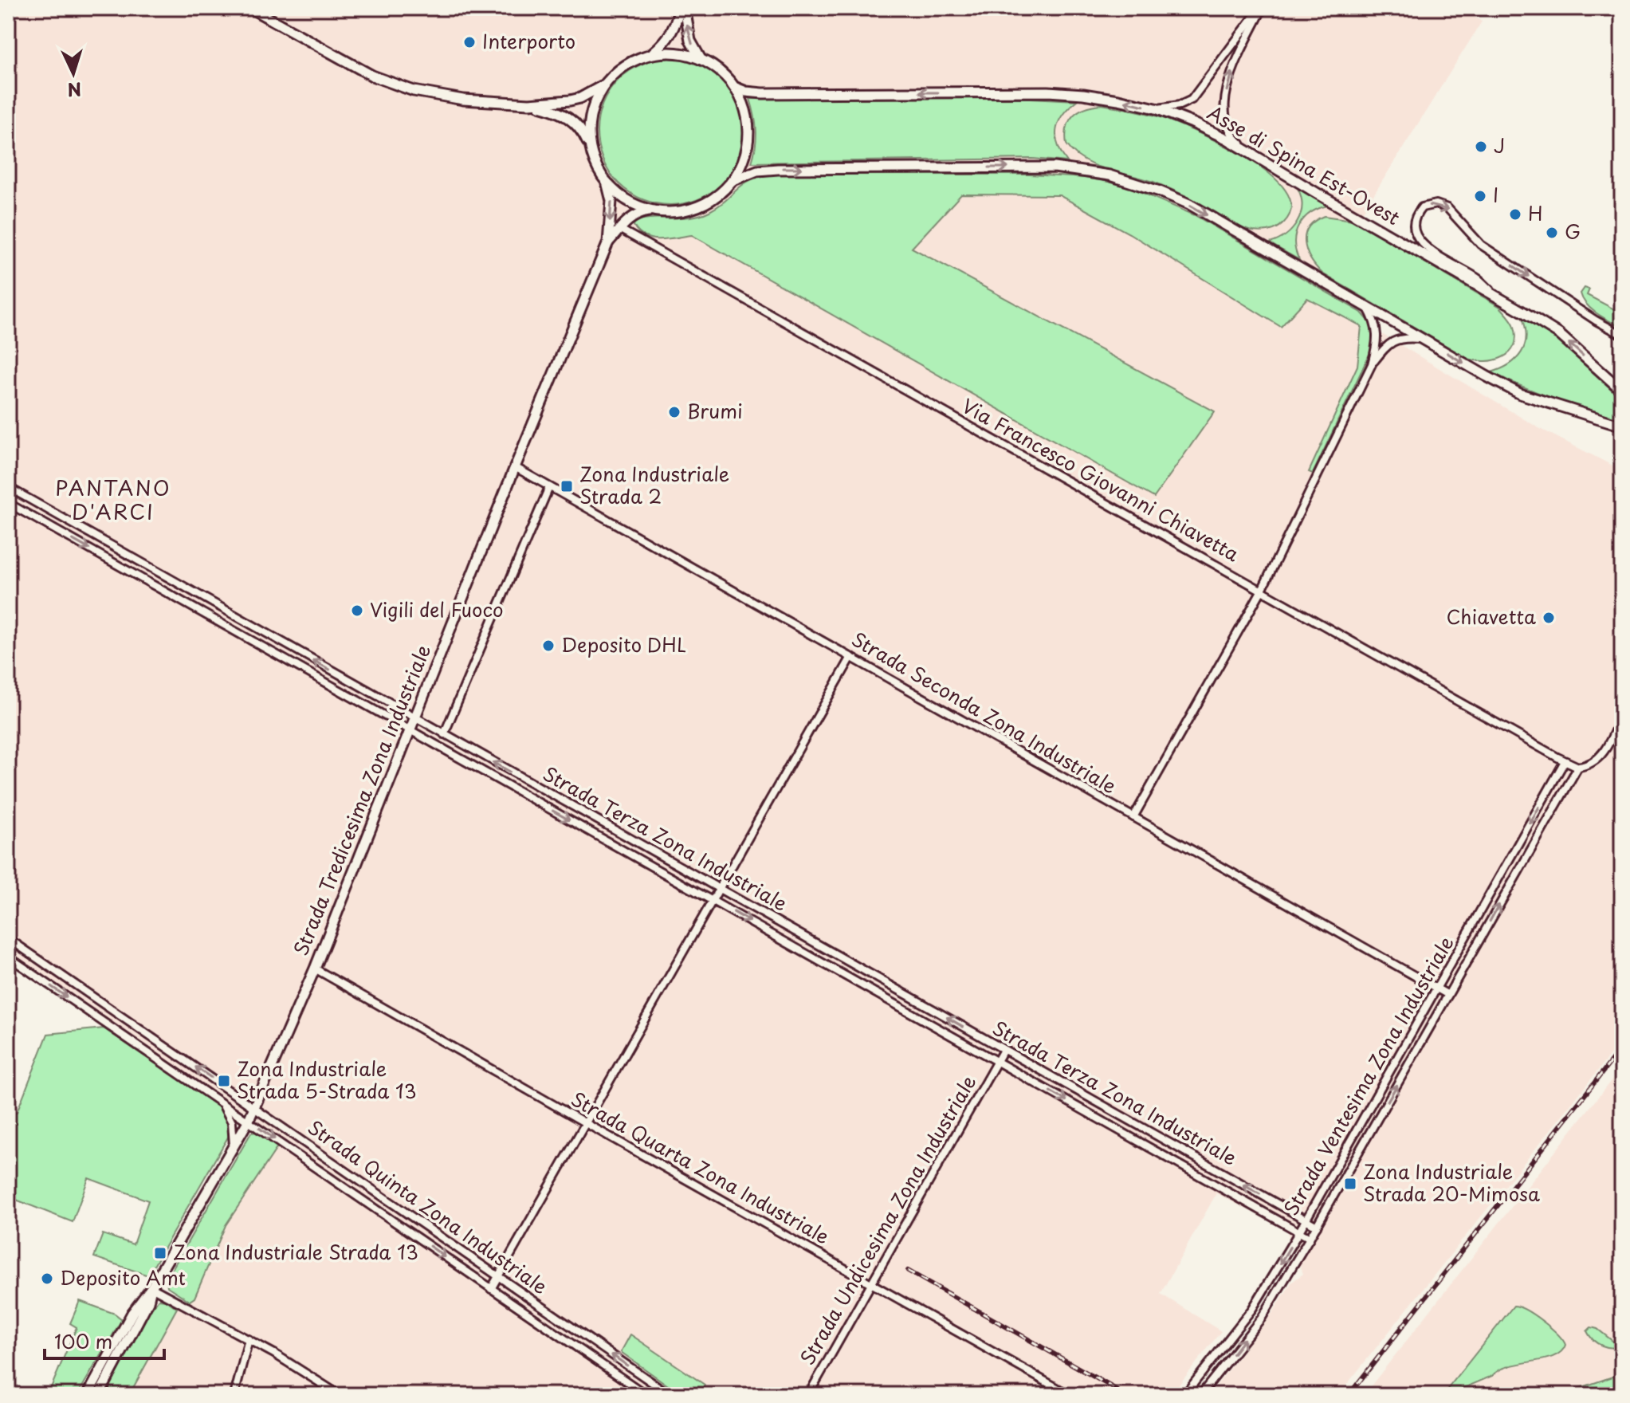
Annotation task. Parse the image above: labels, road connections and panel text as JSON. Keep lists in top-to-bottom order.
{
  "streets": {
    "main road": ["Asse di Spina Est-Ovest", "Strada Tredicesima Zona Industriale"],
    "street": [
      "Via Francesco Giovanni Chiavetta",
      "Strada Seconda Zona Industriale",
      "Strada Terza Zona Industriale",
      "Strada Ventesima Zona Industriale",
      "Strada Quarta Zona Industriale",
      "Strada Quinta Zona Industriale",
      "Strada Undicesima Zona Industriale"
    ]
  },
  "crossings": [
    ["Via Francesco Giovanni Chiavetta", "Strada Ventesima Zona Industriale"],
    ["Strada Seconda Zona Industriale", "Strada Tredicesima Zona Industriale"],
    ["Strada Seconda Zona Industriale", "Strada Ventesima Zona Industriale"],
    ["Strada Tredicesima Zona Industriale", "Strada Terza Zona Industriale"],
    ["Strada Tredicesima Zona Industriale", "Strada Quarta Zona Industriale"],
    ["Strada Tredicesima Zona Industriale", "Strada Quinta Zona Industriale"],
    ["Strada Terza Zona Industriale", "Strada Ventesima Zona Industriale"],
    ["Strada Terza Zona Industriale", "Strada Undicesima Zona Industriale"],
    ["Strada Quarta Zona Industriale", "Strada Undicesima Zona Industriale"]
  ],
  "districts": ["PANTANO D'ARCI"],
  "places": {
    "other": [
      "Interporto",
      "J",
      "I",
      "H",
      "G",
      "Brumi",
      "Vigili del Fuoco",
      "Chiavetta",
      "Deposito DHL",
      "Deposito Amt"
    ],
    "transit": [
      "Zona Industriale Strada 2",
      "Zona Industriale Strada 5-Strada 13",
      "Zona Industriale Strada 20-Mimosa",
      "Zona Industriale Strada 13"
    ]
  },
  "scale_bar": "100 m",
  "north": "bottom"
}
